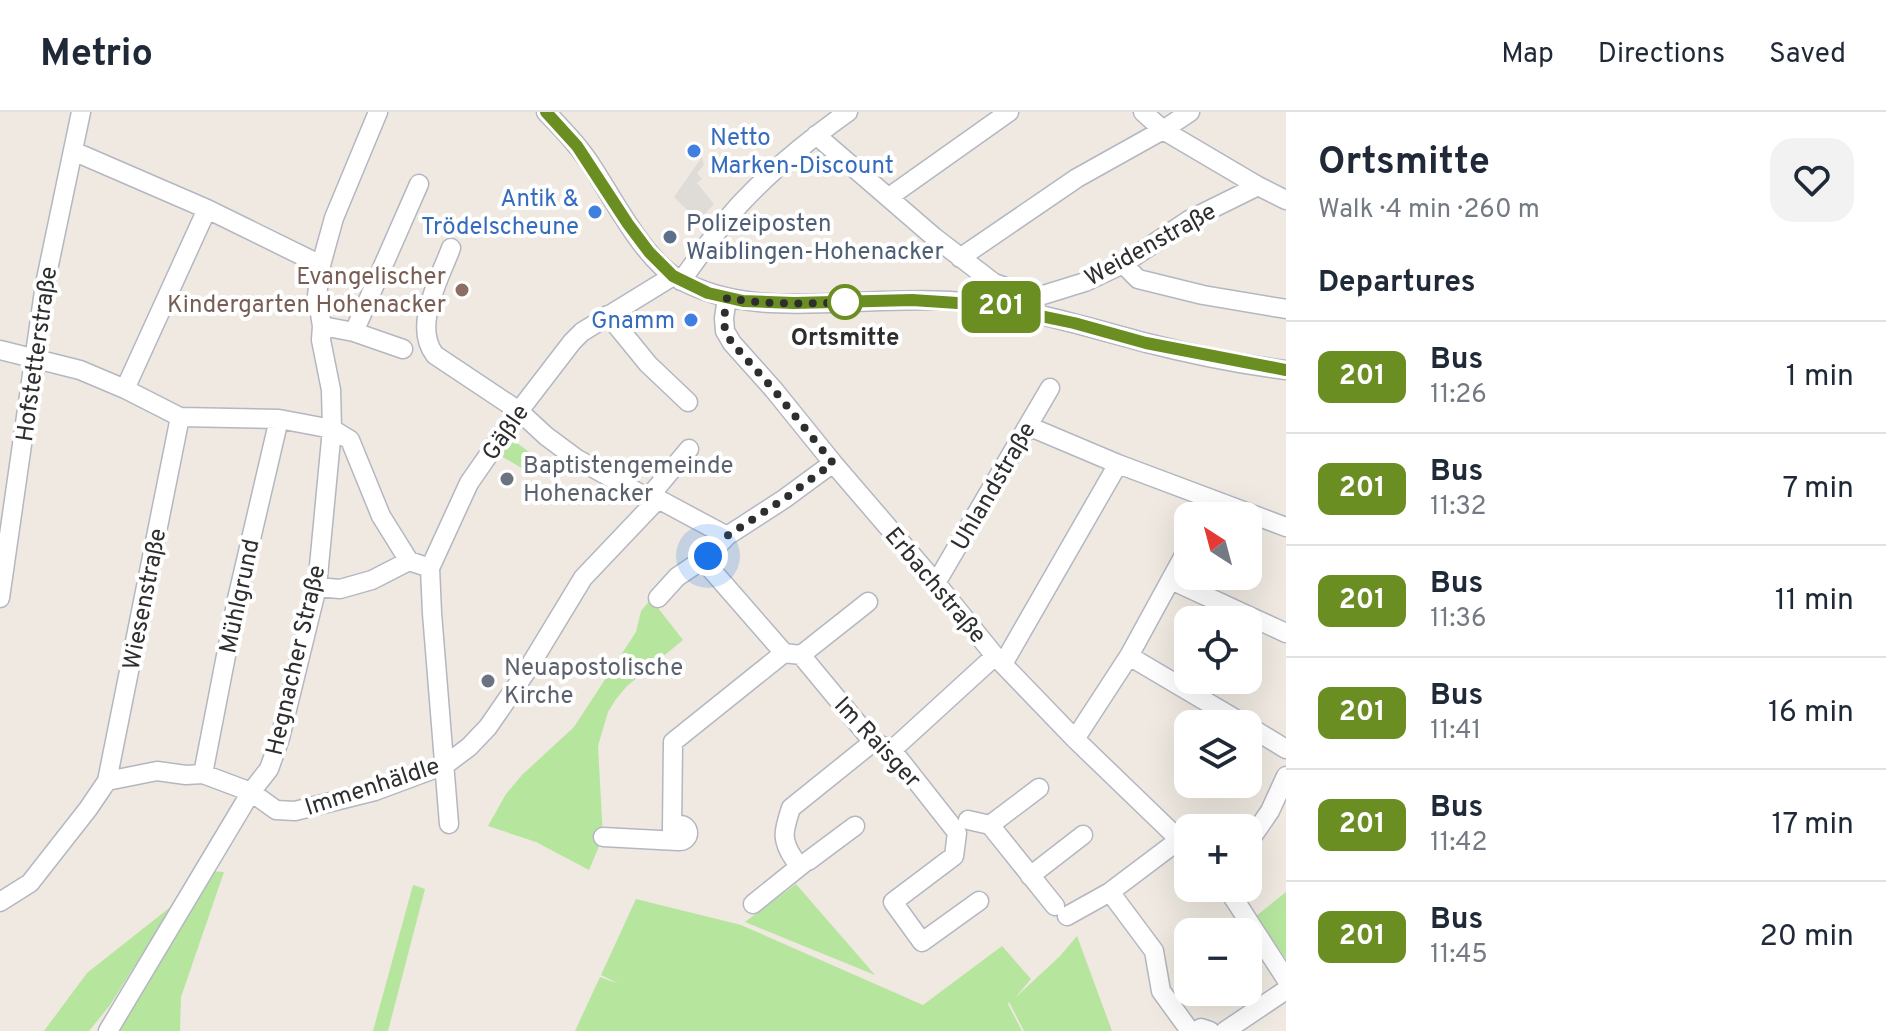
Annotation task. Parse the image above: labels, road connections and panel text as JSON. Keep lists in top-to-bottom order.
{
  "streets": {
    "street": [
      "Weidenstraße",
      "Hofstetterstraße",
      "Gäßle",
      "Uhlandstraße",
      "Erbachstraße",
      "Mühlgrund",
      "Wiesenstraße",
      "Hegnacher Straße",
      "Im Raisger",
      "Immenhäldle"
    ]
  },
  "crossings": [
    ["Uhlandstraße", "Erbachstraße"],
    ["Mühlgrund", "Immenhäldle"],
    ["Wiesenstraße", "Immenhäldle"],
    ["Hegnacher Straße", "Immenhäldle"]
  ],
  "places": [
    "Netto Marken-Discount",
    "Antik & Trödelscheune",
    "Polizeiposten Waiblingen-Hohenacker",
    "Evangelischer Kindergarten Hohenacker",
    "Ortsmitte",
    "Gnamm",
    "Baptistengemeinde Hohenacker",
    "Neuapostolische Kirche"
  ],
  "lines": ["bus line 201"],
  "north": "top left",
  "page": {
    "header": "Metrio",
    "nav": ["Map", "Directions", "Saved"],
    "on_map": "201",
    "heading": [
      ["Ortsmitte", "Walk · 4 min · 260 m"],
      "Departures"
    ],
    "list": [
      {
        "mark": "201",
        "name": "Bus",
        "note": "11:26",
        "value": "1 min"
      },
      {
        "mark": "201",
        "name": "Bus",
        "note": "11:32",
        "value": "7 min"
      },
      {
        "mark": "201",
        "name": "Bus",
        "note": "11:36",
        "value": "11 min"
      },
      {
        "mark": "201",
        "name": "Bus",
        "note": "11:41",
        "value": "16 min"
      },
      {
        "mark": "201",
        "name": "Bus",
        "note": "11:42",
        "value": "17 min"
      },
      {
        "mark": "201",
        "name": "Bus",
        "note": "11:45",
        "value": "20 min"
      }
    ],
    "map_buttons": ["+", "−"]
  }
}
